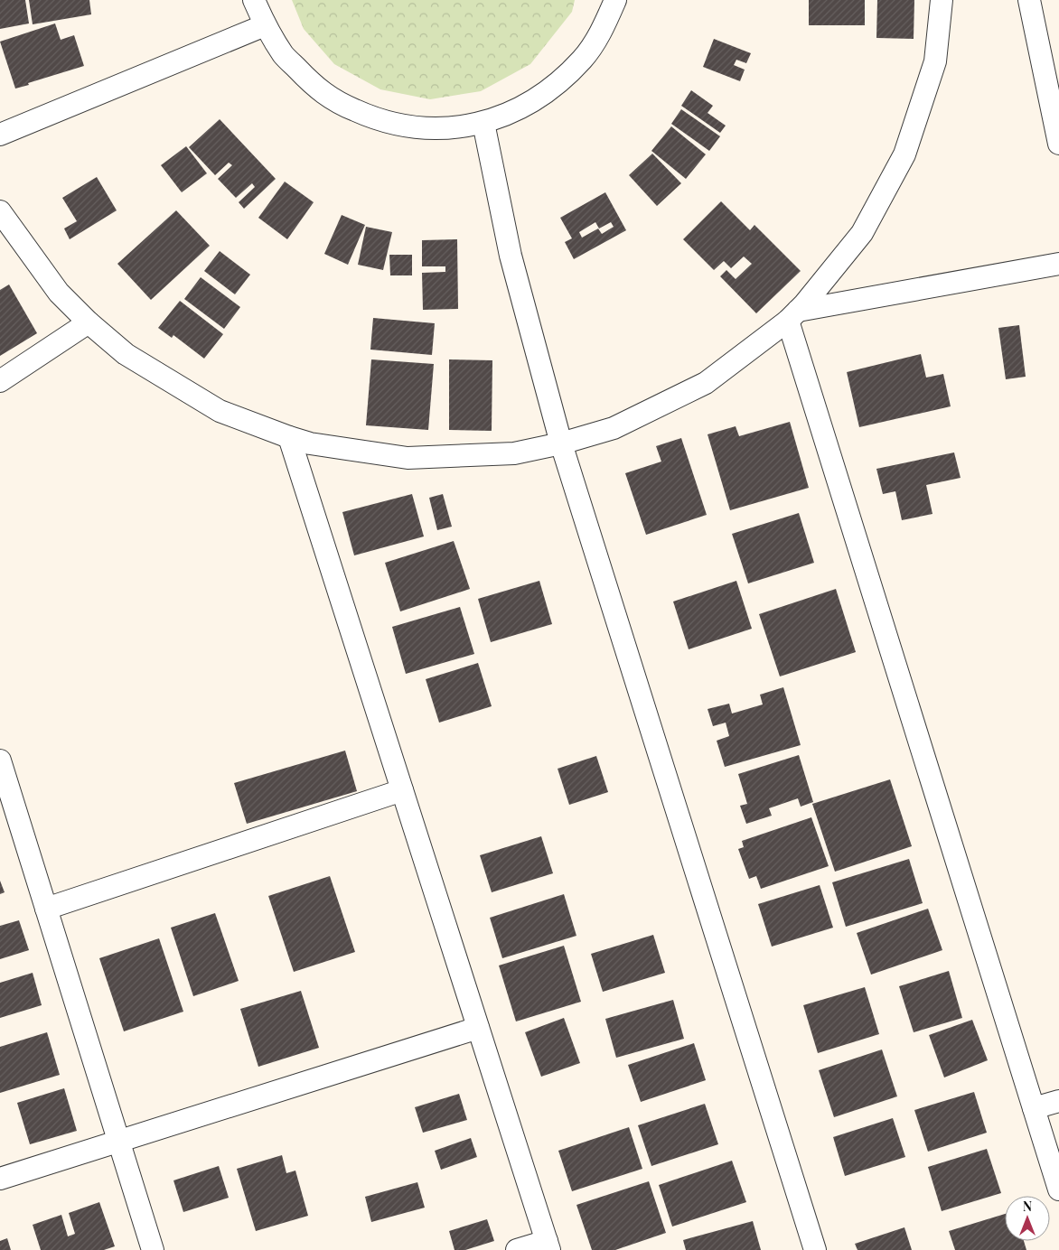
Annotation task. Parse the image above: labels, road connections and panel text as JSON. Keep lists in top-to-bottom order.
{
  "north": "top"
}
